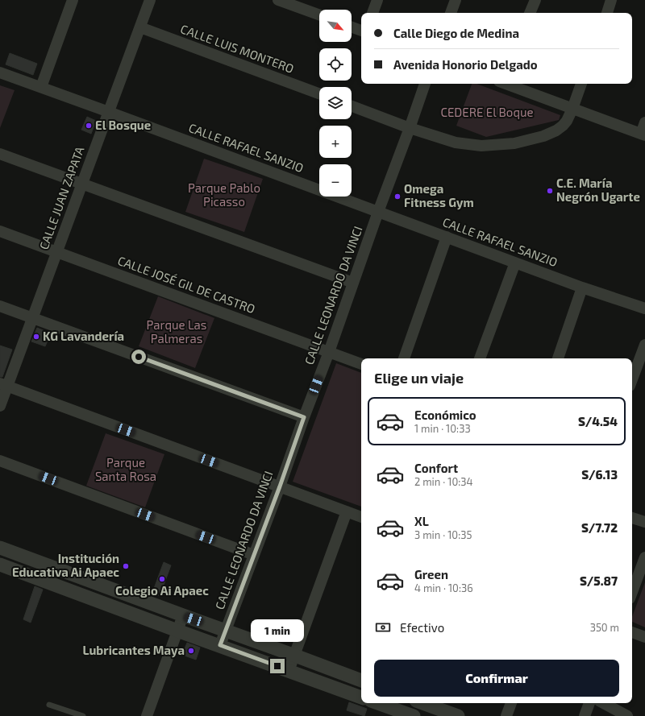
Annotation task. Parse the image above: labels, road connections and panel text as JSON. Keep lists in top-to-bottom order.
{
  "streets": {
    "street": [
      "CALLE LUIS MONTERO",
      "CALLE RAFAEL SANZIO",
      "CALLE JUAN ZAPATA",
      "CALLE JOSÉ GIL DE CASTRO",
      "CALLE LEONARDO DA VINCI"
    ]
  },
  "crossings": [
    ["CALLE LUIS MONTERO", "CALLE JUAN ZAPATA"],
    ["CALLE RAFAEL SANZIO", "CALLE JUAN ZAPATA"],
    ["CALLE RAFAEL SANZIO", "CALLE LEONARDO DA VINCI"],
    ["CALLE JUAN ZAPATA", "CALLE JOSÉ GIL DE CASTRO"],
    ["CALLE JOSÉ GIL DE CASTRO", "CALLE LEONARDO DA VINCI"]
  ],
  "parks": [
    "CEDERE El Boque",
    "Parque Pablo Picasso",
    "Parque Las Palmeras",
    "Parque Santa Rosa"
  ],
  "places": [
    "El Bosque",
    "C.E. María Negrón Ugarte",
    "Omega Fitness Gym",
    "KG Lavandería",
    "Institución Educativa Ai Apaec",
    "Colegio Ai Apaec",
    "Lubricantes Maya"
  ],
  "north": "bottom right",
  "page": {
    "map_buttons": ["+", "−"],
    "banner": ["Calle Diego de Medina", "Avenida Honorio Delgado"],
    "heading": "Elige un viaje",
    "list": [
      {
        "name": "Económico",
        "note": "1 min · 10:33",
        "value": "S/4.54"
      },
      {
        "name": "Confort",
        "note": "2 min · 10:34",
        "value": "S/6.13"
      },
      {
        "name": "XL",
        "note": "3 min · 10:35",
        "value": "S/7.72"
      },
      {
        "name": "Green",
        "note": "4 min · 10:36",
        "value": "S/5.87"
      }
    ],
    "pay": ["Efectivo", "350 m"],
    "bubble": "1 min",
    "buttons": "Confirmar"
  }
}
